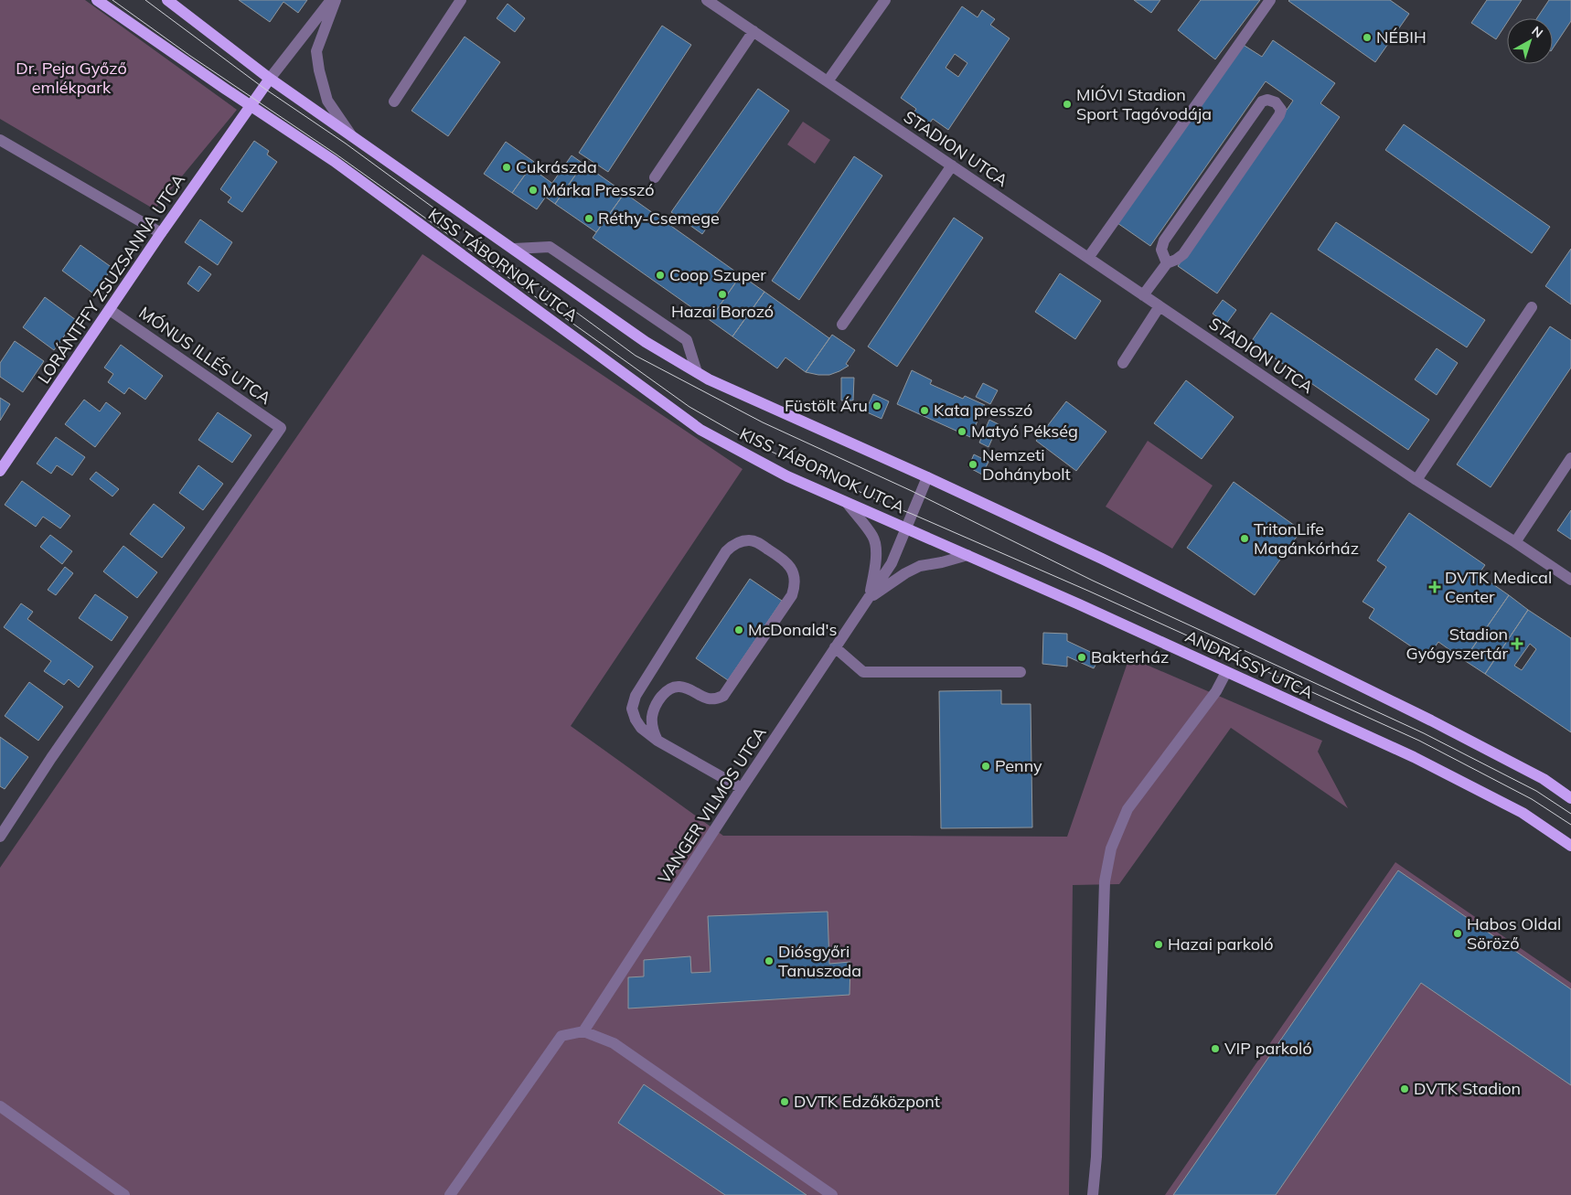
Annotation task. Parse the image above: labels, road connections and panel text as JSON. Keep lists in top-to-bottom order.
{
  "streets": {
    "main road": ["KISS TÁBORNOK UTCA", "LORÁNTFFY ZSUZSANNA UTCA", "ANDRÁSSY UTCA"],
    "street": ["STADION UTCA", "MÓNUS ILLÉS UTCA", "VANGER VILMOS UTCA"]
  },
  "crossings": [
    ["KISS TÁBORNOK UTCA", "LORÁNTFFY ZSUZSANNA UTCA"],
    ["KISS TÁBORNOK UTCA", "ANDRÁSSY UTCA"],
    ["KISS TÁBORNOK UTCA", "VANGER VILMOS UTCA"],
    ["LORÁNTFFY ZSUZSANNA UTCA", "MÓNUS ILLÉS UTCA"],
    ["ANDRÁSSY UTCA", "VANGER VILMOS UTCA"]
  ],
  "parks": ["Dr. Peja Győző emlékpark"],
  "places": {
    "other": [
      "NÉBIH",
      "MIÓVI Stadion Sport Tagóvodája",
      "Cukrászda",
      "Márka Presszó",
      "Réthy-Csemege",
      "Coop Szuper",
      "Hazai Borozó",
      "Füstölt Áru",
      "Kata presszó",
      "Matyó Pékség",
      "Nemzeti Dohánybolt",
      "TritonLife Magánkórház",
      "McDonald's",
      "Bakterház",
      "Penny",
      "Habos Oldal Söröző",
      "Hazai parkoló",
      "Diósgyőri Tanuszoda",
      "VIP parkoló",
      "DVTK Stadion",
      "DVTK Edzőközpont"
    ],
    "health": ["DVTK Medical Center", "Stadion Gyógyszertár"]
  },
  "north": "top right"
}
